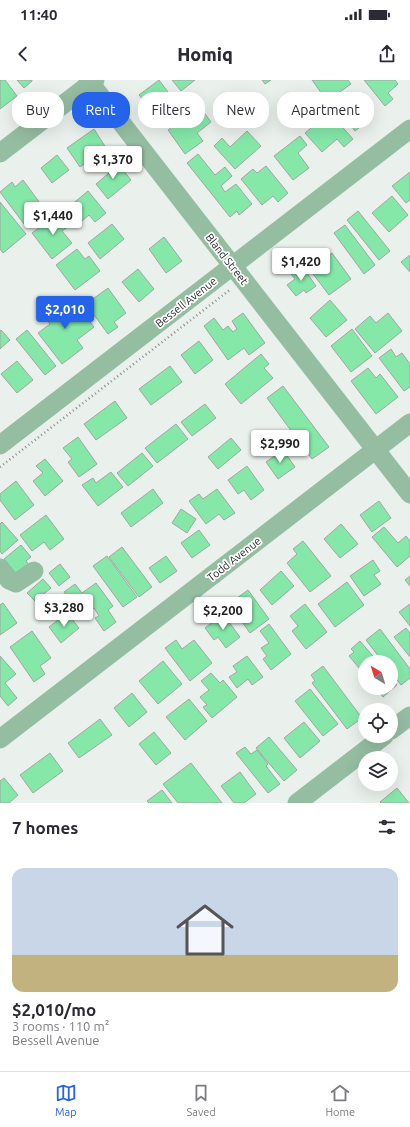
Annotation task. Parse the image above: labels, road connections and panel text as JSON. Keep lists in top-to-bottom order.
{
  "streets": {
    "street": ["Bland Street", "Bessell Avenue", "Todd Avenue"]
  },
  "crossings": [
    ["Bland Street", "Bessell Avenue"],
    ["Bland Street", "Todd Avenue"]
  ],
  "north": "top left",
  "page": {
    "status": "11:40",
    "header": "Homiq",
    "chip": [
      "Buy",
      "Rent",
      "Filters",
      "New",
      "Apartment"
    ],
    "price": [
      "$1,370",
      "$1,440",
      "$1,420",
      "$2,010",
      "$2,990",
      "$3,280",
      "$2,200"
    ],
    "heading": "7 homes",
    "list": [
      {
        "name": "$2,010/mo",
        "note": "3 rooms · 110 m² · Bessell Avenue"
      }
    ],
    "tabs": ["Map", "Saved", "Home"]
  }
}
